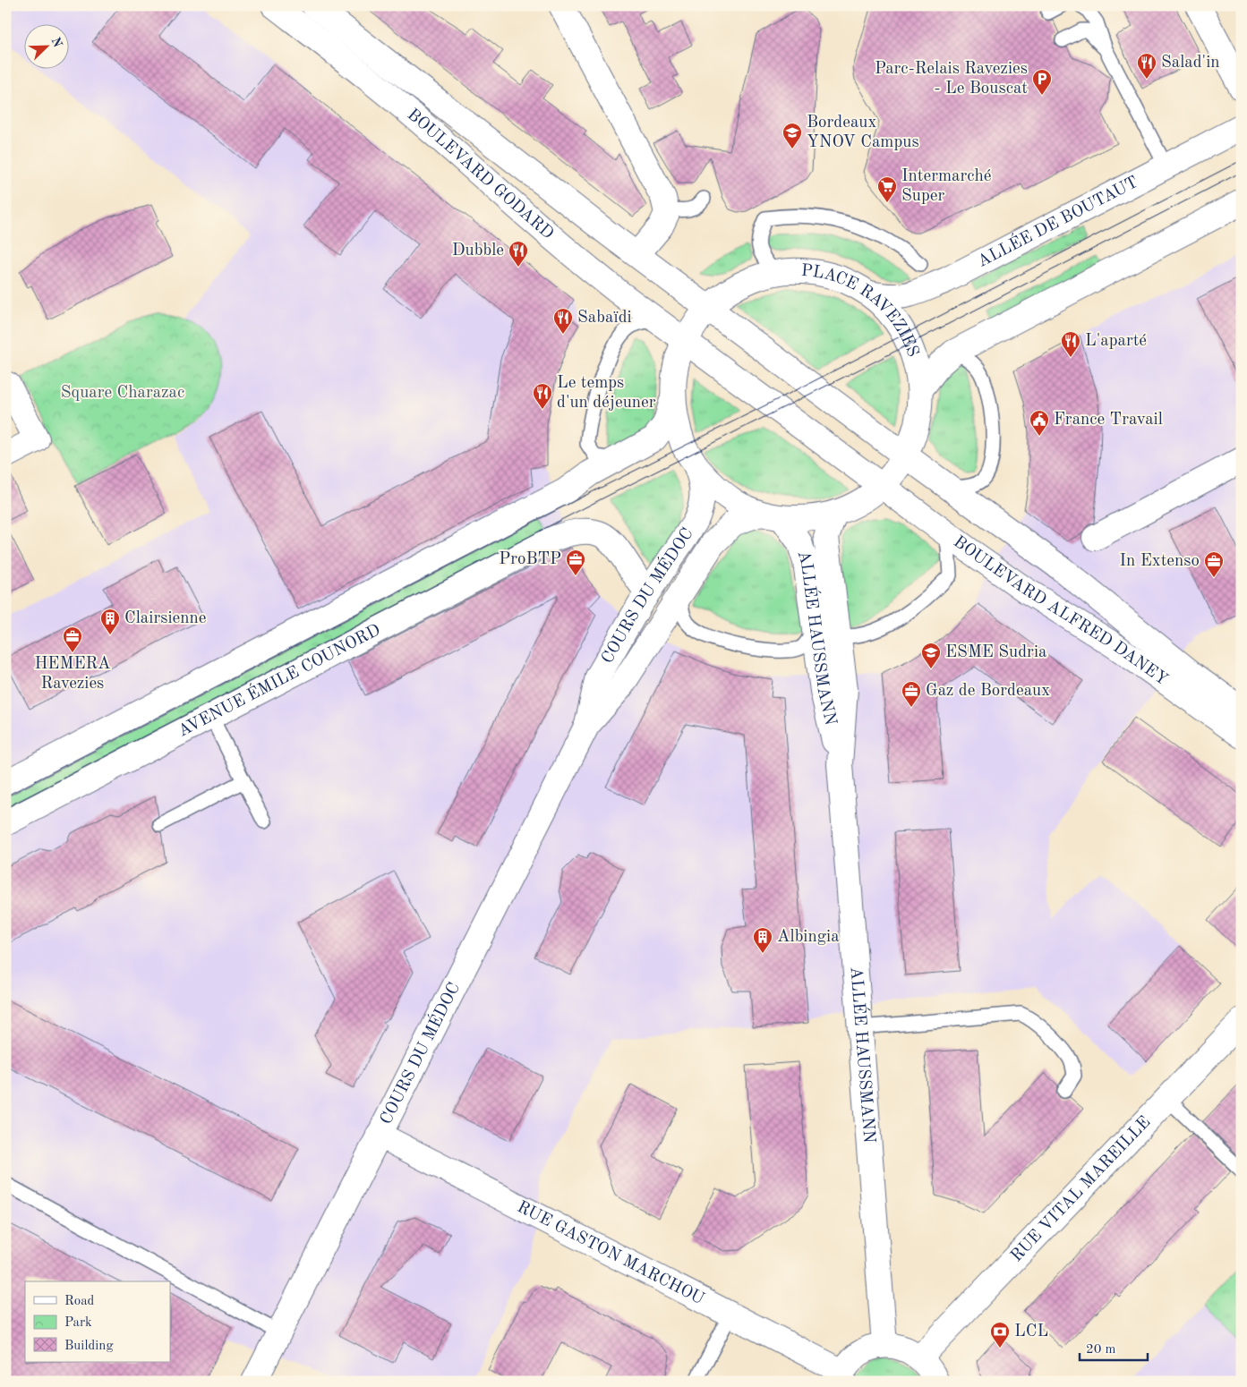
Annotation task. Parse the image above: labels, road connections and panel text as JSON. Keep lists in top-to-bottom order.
{
  "streets": {
    "main road": [
      "BOULEVARD GODARD",
      "ALLÉE DE BOUTAUT",
      "PLACE RAVEZIES",
      "COURS DU MÉDOC",
      "BOULEVARD ALFRED DANEY",
      "ALLÉE HAUSSMANN",
      "AVENUE ÉMILE COUNORD",
      "RUE VITAL MAREILLE",
      "RUE GASTON MARCHOU"
    ]
  },
  "crossings": [
    ["BOULEVARD GODARD", "PLACE RAVEZIES"],
    ["ALLÉE DE BOUTAUT", "PLACE RAVEZIES"],
    ["PLACE RAVEZIES", "COURS DU MÉDOC"],
    ["PLACE RAVEZIES", "BOULEVARD ALFRED DANEY"],
    ["PLACE RAVEZIES", "ALLÉE HAUSSMANN"],
    ["PLACE RAVEZIES", "AVENUE ÉMILE COUNORD"],
    ["COURS DU MÉDOC", "ALLÉE HAUSSMANN"],
    ["COURS DU MÉDOC", "AVENUE ÉMILE COUNORD"],
    ["COURS DU MÉDOC", "RUE GASTON MARCHOU"],
    ["BOULEVARD ALFRED DANEY", "ALLÉE HAUSSMANN"]
  ],
  "parks": ["Square Charazac"],
  "places": {
    "restaurant": [
      "Salad'in",
      "Dubble",
      "Sabaïdi",
      "L'aparté",
      "Le temps d'un déjeuner"
    ],
    "parking": ["Parc-Relais Ravezies - Le Bouscat"],
    "school or university": ["Bordeaux YNOV Campus", "ESME Sudria"],
    "supermarket": ["Intermarché Super"],
    "public building": ["France Travail"],
    "office": [
      "ProBTP",
      "In Extenso",
      "HEMERA Ravezies",
      "Gaz de Bordeaux"
    ],
    "building": ["Clairsienne", "Albingia"],
    "bank": ["LCL"]
  },
  "legend": ["Road", "Park", "Building"],
  "scale_bar": "20 m",
  "north": "top right"
}
